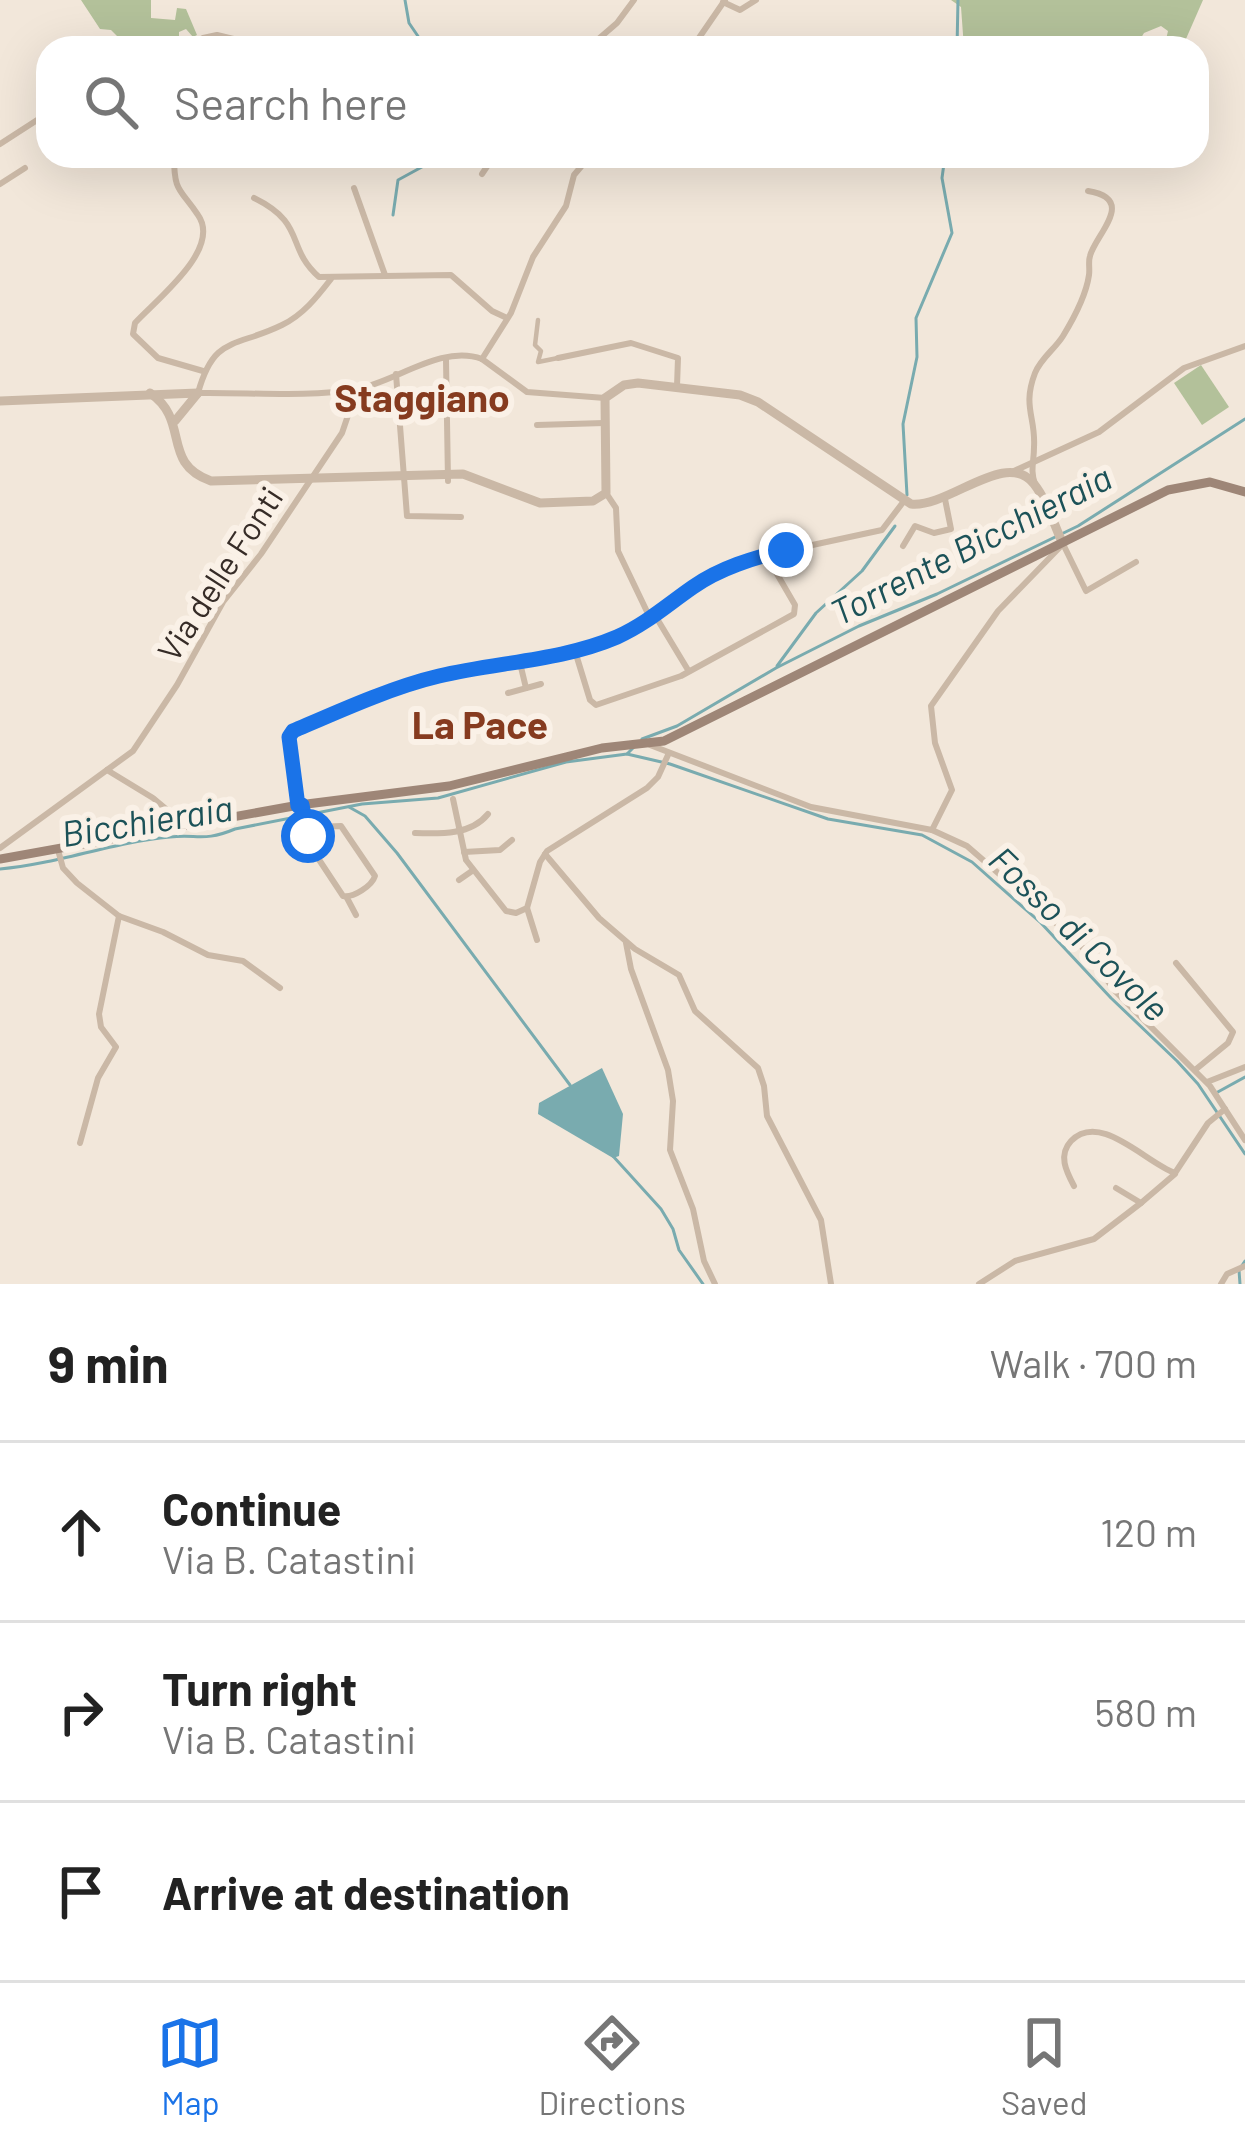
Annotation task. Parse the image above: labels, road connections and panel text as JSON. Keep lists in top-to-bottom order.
{
  "streets": {
    "street": ["Via delle Fonti"]
  },
  "districts": ["Staggiano", "La Pace"],
  "water": ["Torrente Bicchieraia", "Bicchieraia", "Fosso di Covole"],
  "page": {
    "search": "Search here",
    "heading": ["9 min", "Walk · 700 m"],
    "list": [
      ["Continue", "Via B. Catastini", "120 m"],
      ["Turn right", "Via B. Catastini", "580 m"],
      "Arrive at destination"
    ],
    "nav": ["Map", "Directions", "Saved"]
  }
}
